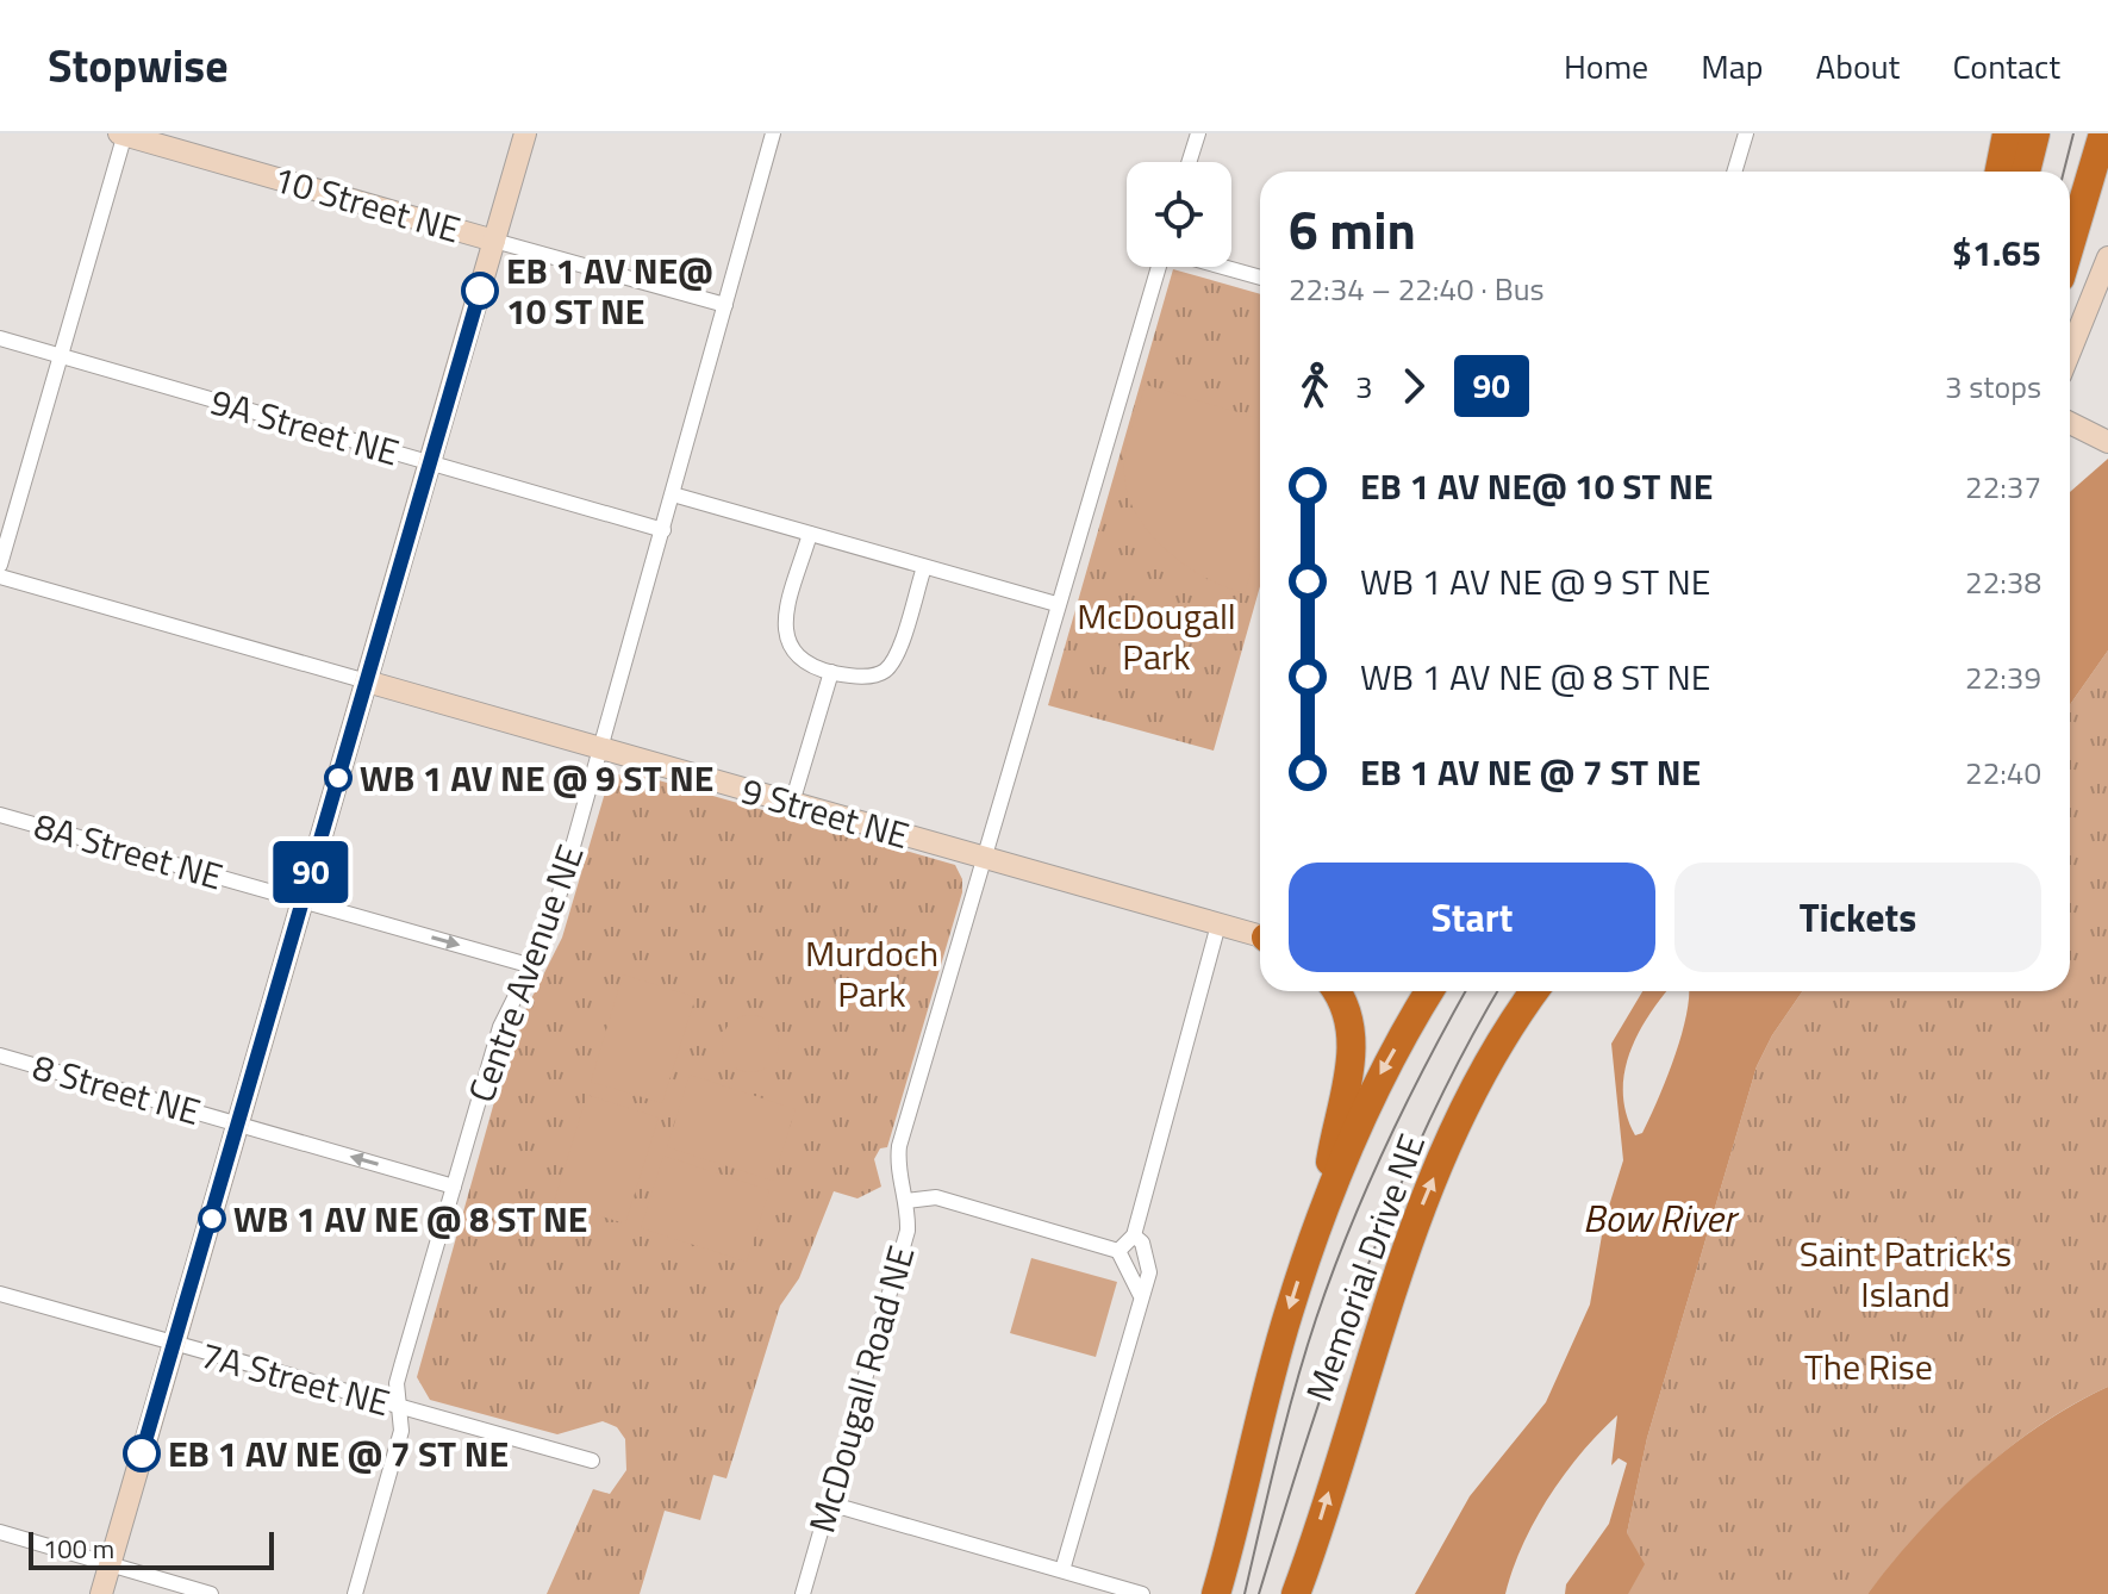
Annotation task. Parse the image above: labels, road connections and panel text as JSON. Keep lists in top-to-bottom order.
{
  "streets": {
    "highway": ["Memorial Drive NE"],
    "street": [
      "10 Street NE",
      "9A Street NE",
      "9 Street NE",
      "8A Street NE",
      "Centre Avenue NE",
      "8 Street NE",
      "7A Street NE",
      "McDougall Road NE"
    ]
  },
  "crossings": [
    ["10 Street NE", "Centre Avenue NE"],
    ["9A Street NE", "Centre Avenue NE"],
    ["9 Street NE", "Centre Avenue NE"],
    ["9 Street NE", "McDougall Road NE"],
    ["8A Street NE", "Centre Avenue NE"],
    ["Centre Avenue NE", "8 Street NE"],
    ["Centre Avenue NE", "7A Street NE"]
  ],
  "one_way": ["8A Street NE", "8 Street NE"],
  "water": ["Bow River"],
  "parks": [
    "McDougall Park",
    "Murdoch Park",
    "Saint Patrick's Island",
    "The Rise"
  ],
  "places": [
    "EB 1 AV NE@ 10 ST NE",
    "WB 1 AV NE @ 9 ST NE",
    "WB 1 AV NE @ 8 ST NE",
    "EB 1 AV NE @ 7 ST NE"
  ],
  "lines": ["bus line 90"],
  "scale_bar": "100 m",
  "page": {
    "header": "Stopwise",
    "nav": [
      "Home",
      "Map",
      "About",
      "Contact"
    ],
    "on_map": "90",
    "heading": ["6 min", "22:34 – 22:40 · Bus", "$1.65"],
    "legs": ["3", "90", "3 stops"],
    "list": [
      {
        "name": "EB 1 AV NE@ 10 ST NE",
        "value": "22:37"
      },
      {
        "name": "WB 1 AV NE @ 9 ST NE",
        "value": "22:38"
      },
      {
        "name": "WB 1 AV NE @ 8 ST NE",
        "value": "22:39"
      },
      {
        "name": "EB 1 AV NE @ 7 ST NE",
        "value": "22:40"
      }
    ],
    "buttons": ["Start", "Tickets"],
    "scale": "100 m"
  }
}
